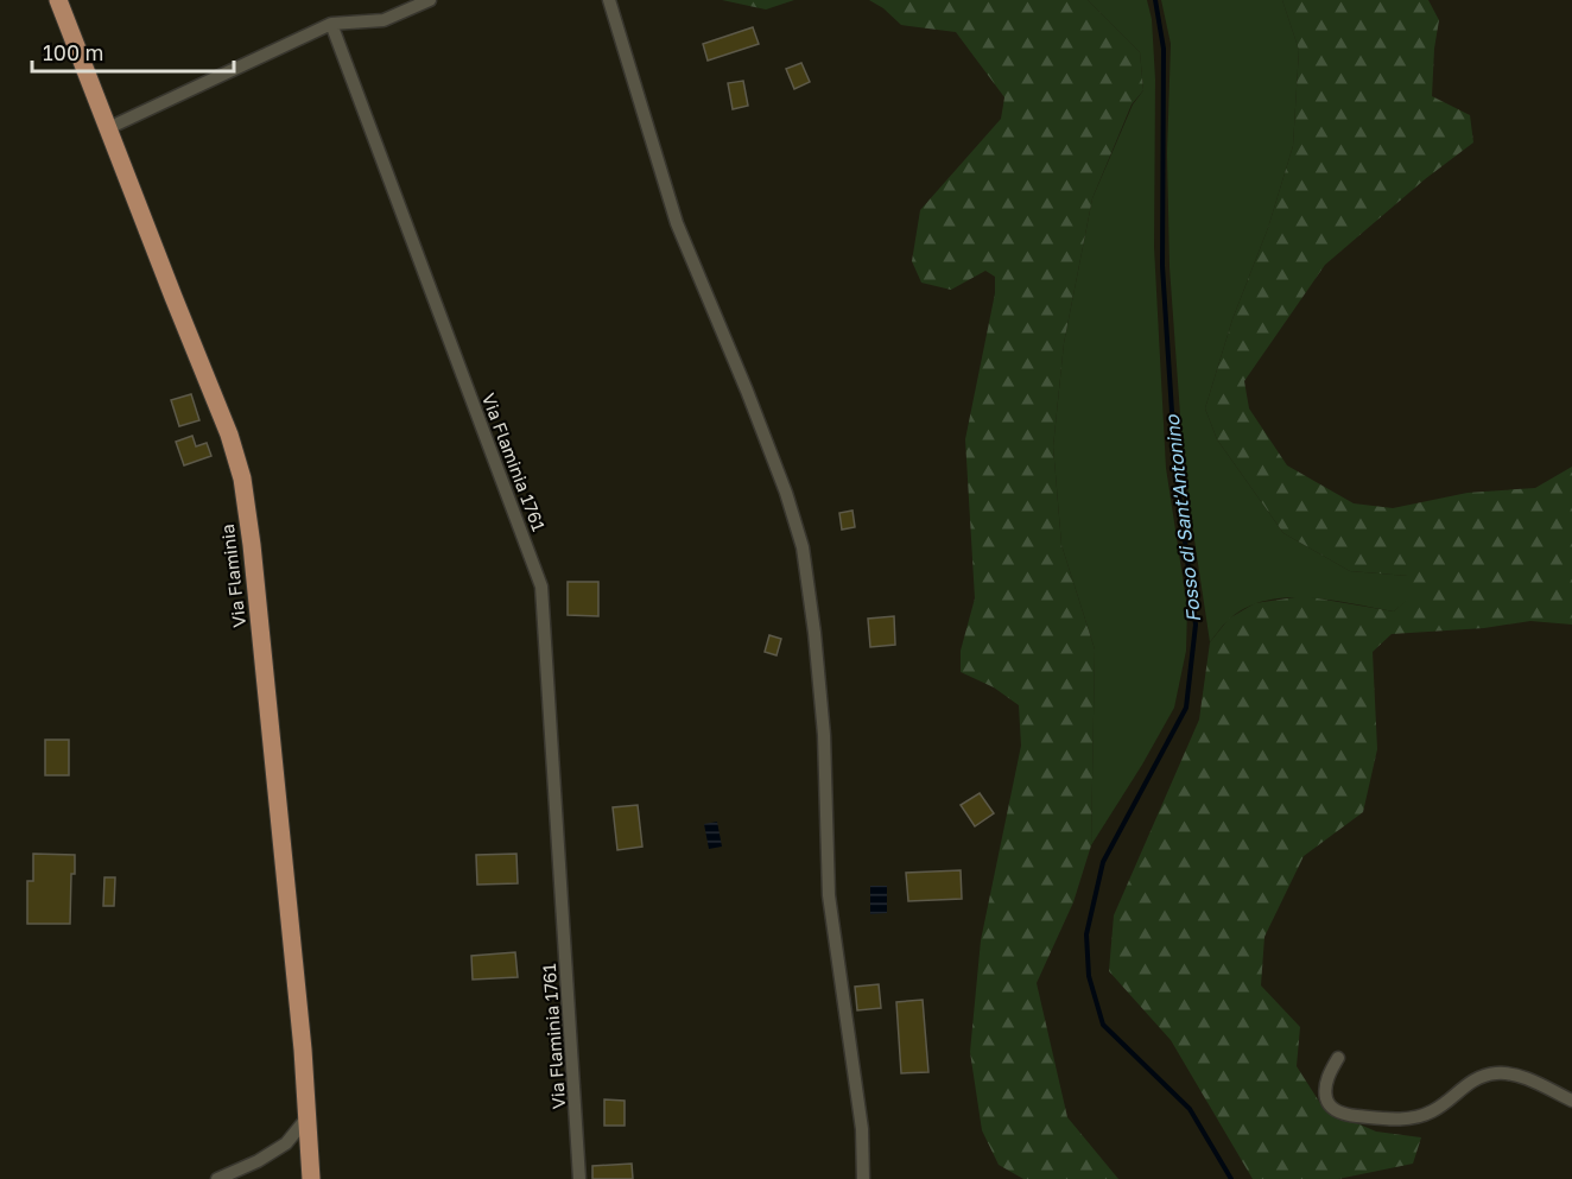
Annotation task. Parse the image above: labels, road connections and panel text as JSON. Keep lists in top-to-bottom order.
{
  "streets": {
    "main road": ["Via Flaminia"],
    "street": ["Via Flaminia 1761"]
  },
  "water": ["Fosso di Sant'Antonino"],
  "scale_bar": "100 m"
}
